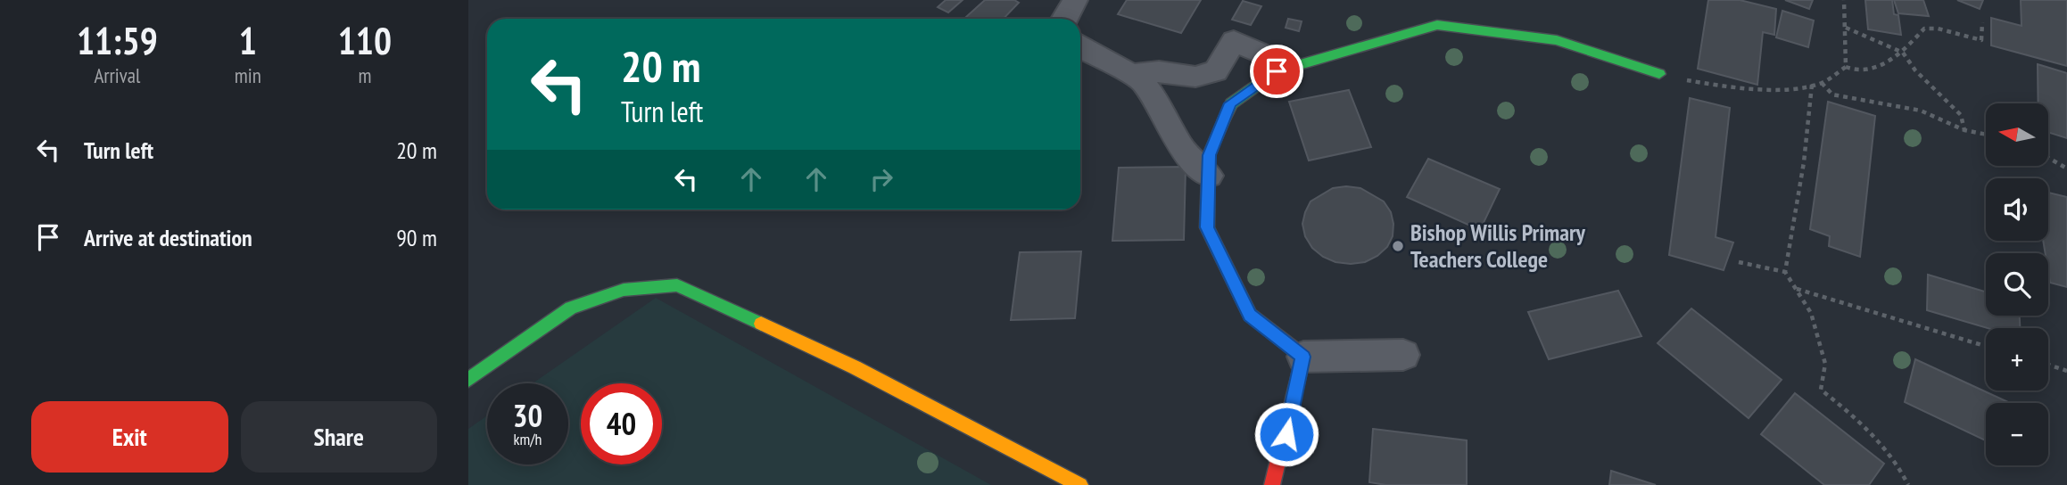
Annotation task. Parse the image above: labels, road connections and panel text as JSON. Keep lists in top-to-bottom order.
{
  "places": ["Bishop Willis Primary Teachers College"],
  "north": "left",
  "page": {
    "eta": [
      "11:59",
      "Arrival",
      "1",
      "min",
      "110",
      "m"
    ],
    "turn": ["20 m", "Turn left"],
    "map_buttons": ["+", "−"],
    "list": [
      {
        "name": "Turn left",
        "value": "20 m"
      },
      {
        "name": "Arrive at destination",
        "value": "90 m"
      }
    ],
    "speed": "30 km/h",
    "limit": "40",
    "buttons": ["Exit", "Share"]
  }
}
